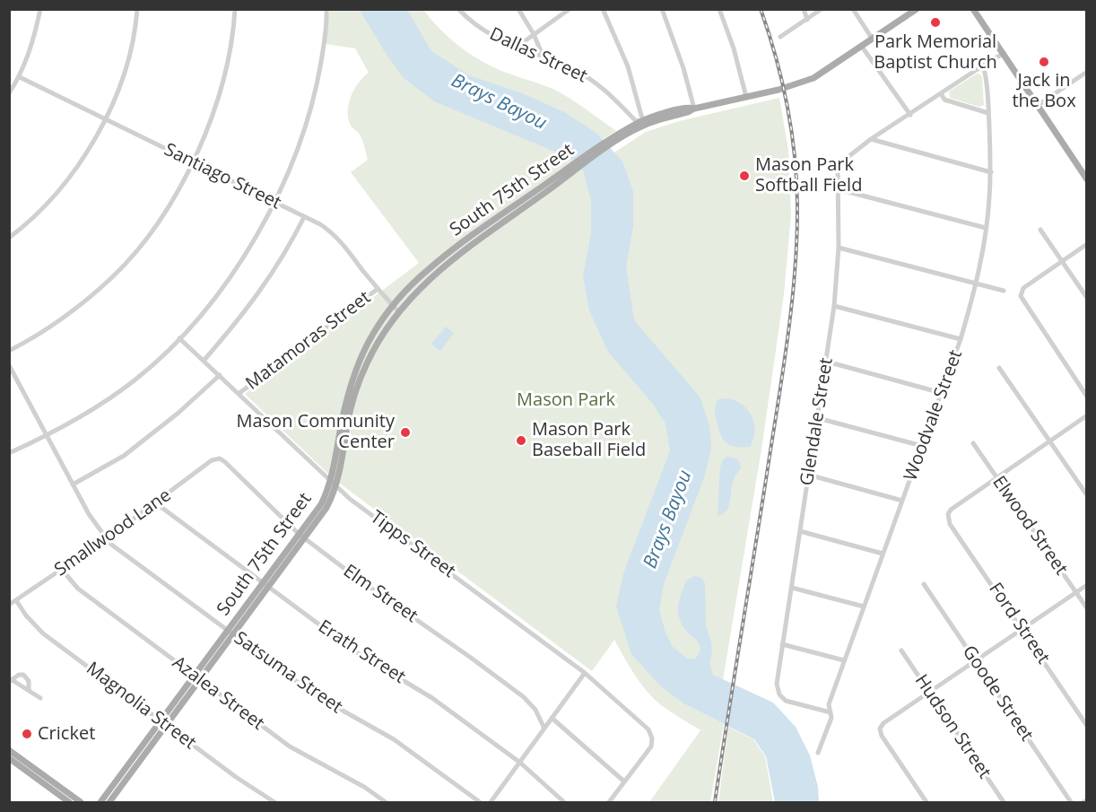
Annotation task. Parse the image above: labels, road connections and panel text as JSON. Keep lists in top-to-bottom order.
{
  "streets": {
    "main road": ["South 75th Street"],
    "street": [
      "Dallas Street",
      "Santiago Street",
      "Matamoras Street",
      "Woodvale Street",
      "Glendale Street",
      "Elwood Street",
      "Smallwood Lane",
      "Tipps Street",
      "Elm Street",
      "Ford Street",
      "Erath Street",
      "Satsuma Street",
      "Azalea Street",
      "Goode Street",
      "Magnolia Street",
      "Hudson Street"
    ]
  },
  "crossings": [
    ["Dallas Street", "South 75th Street"],
    ["Santiago Street", "South 75th Street"],
    ["Santiago Street", "Matamoras Street"],
    ["South 75th Street", "Tipps Street"],
    ["South 75th Street", "Elm Street"],
    ["South 75th Street", "Erath Street"],
    ["South 75th Street", "Satsuma Street"],
    ["South 75th Street", "Azalea Street"],
    ["South 75th Street", "Magnolia Street"],
    ["Matamoras Street", "Tipps Street"],
    ["Woodvale Street", "Glendale Street"],
    ["Elwood Street", "Ford Street"],
    ["Smallwood Lane", "Elm Street"],
    ["Smallwood Lane", "Erath Street"],
    ["Smallwood Lane", "Satsuma Street"],
    ["Smallwood Lane", "Azalea Street"],
    ["Smallwood Lane", "Magnolia Street"]
  ],
  "water": ["Brays Bayou"],
  "parks": ["Mason Park"],
  "places": [
    "Park Memorial Baptist Church",
    "Jack in the Box",
    "Mason Park Softball Field",
    "Mason Community Center",
    "Mason Park Baseball Field",
    "Cricket"
  ]
}
